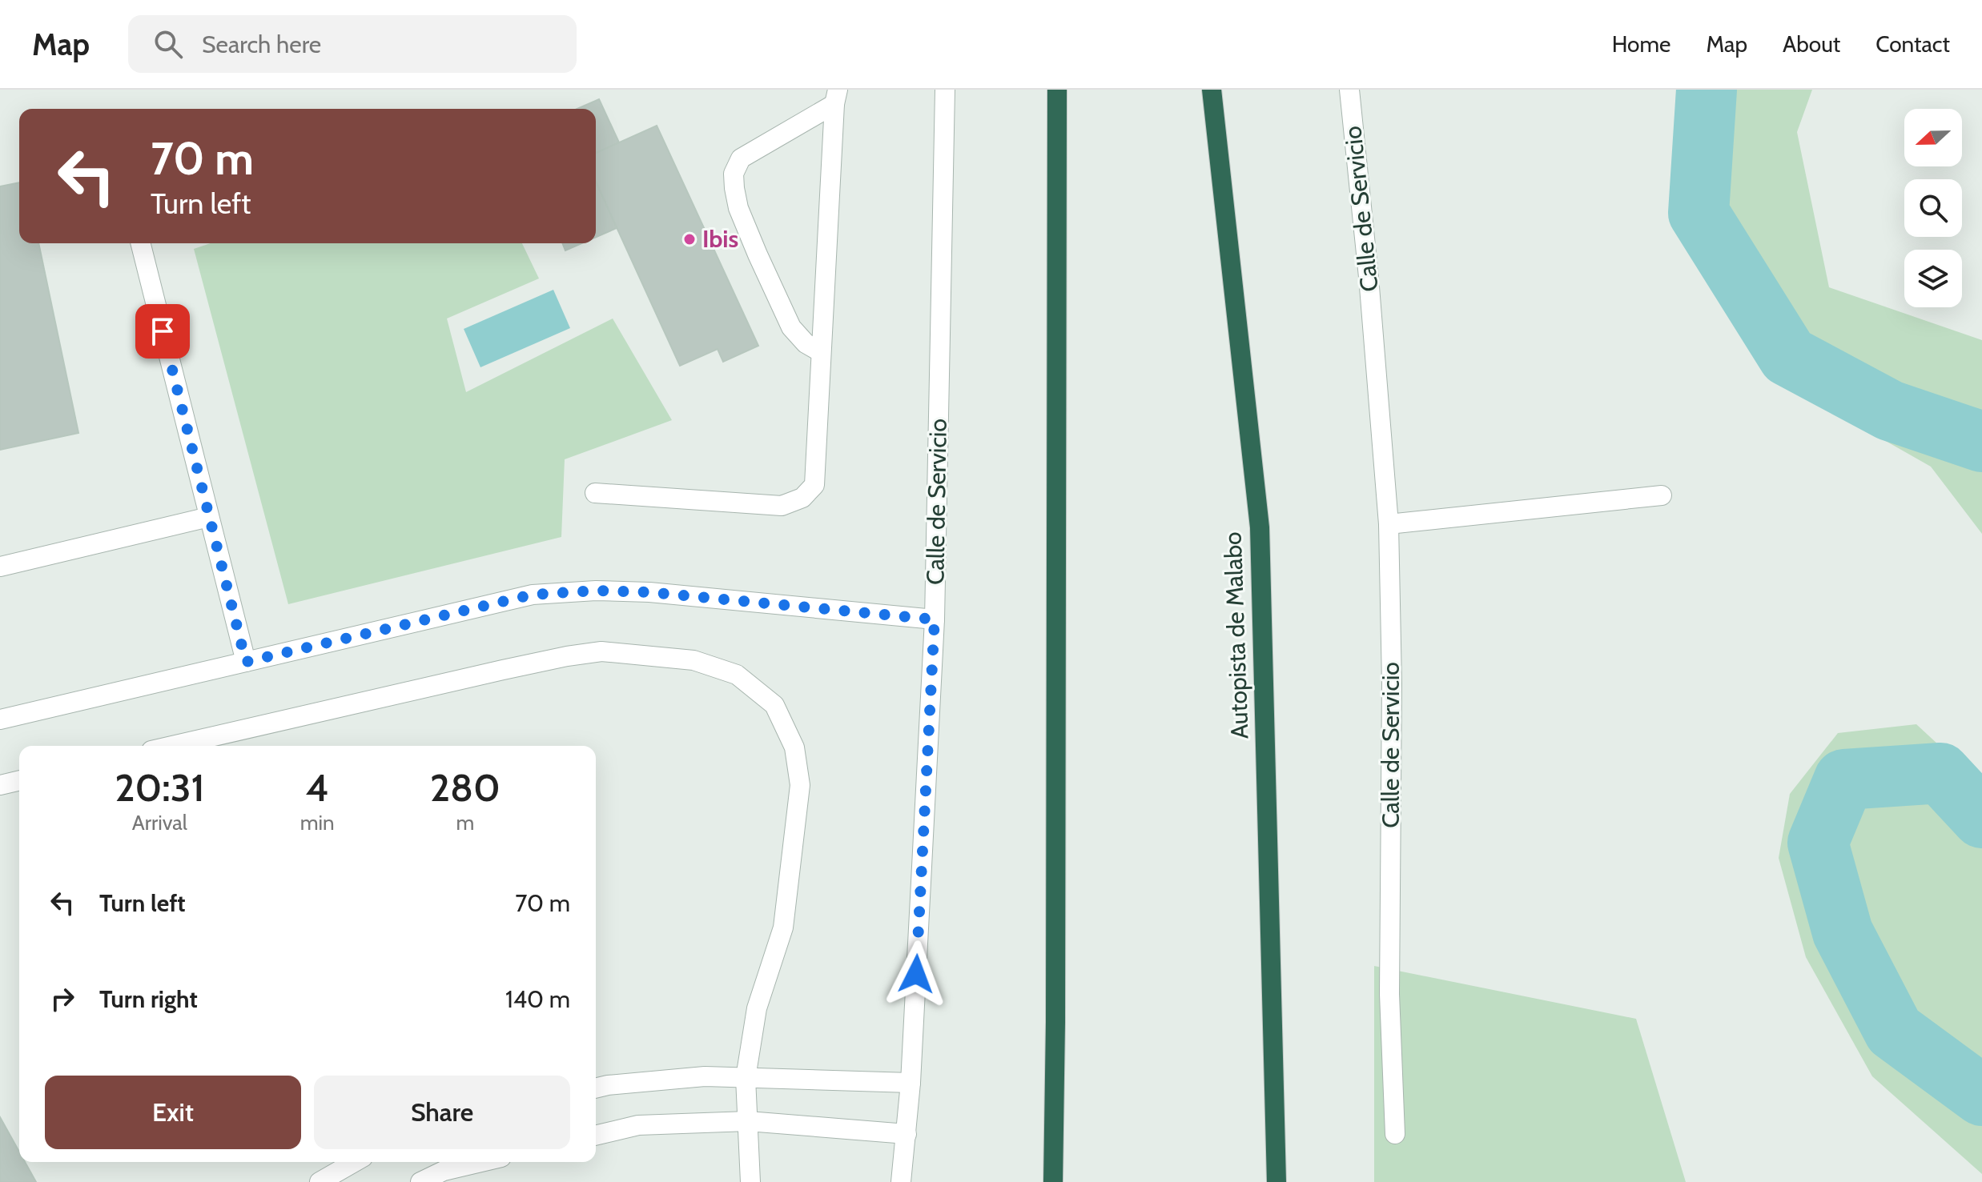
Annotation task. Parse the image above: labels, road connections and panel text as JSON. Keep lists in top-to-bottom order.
{
  "streets": {
    "highway": ["Autopista de Malabo"],
    "street": ["Calle de Servicio"]
  },
  "places": ["Ibis"],
  "north": "left",
  "page": {
    "header": "Map",
    "search": "Search here",
    "nav": [
      "Home",
      "Map",
      "About",
      "Contact"
    ],
    "turn": ["70 m", "Turn left"],
    "eta": [
      "20:31",
      "Arrival",
      "4",
      "min",
      "280",
      "m"
    ],
    "list": [
      {
        "name": "Turn left",
        "value": "70 m"
      },
      {
        "name": "Turn right",
        "value": "140 m"
      }
    ],
    "buttons": ["Exit", "Share"]
  }
}
